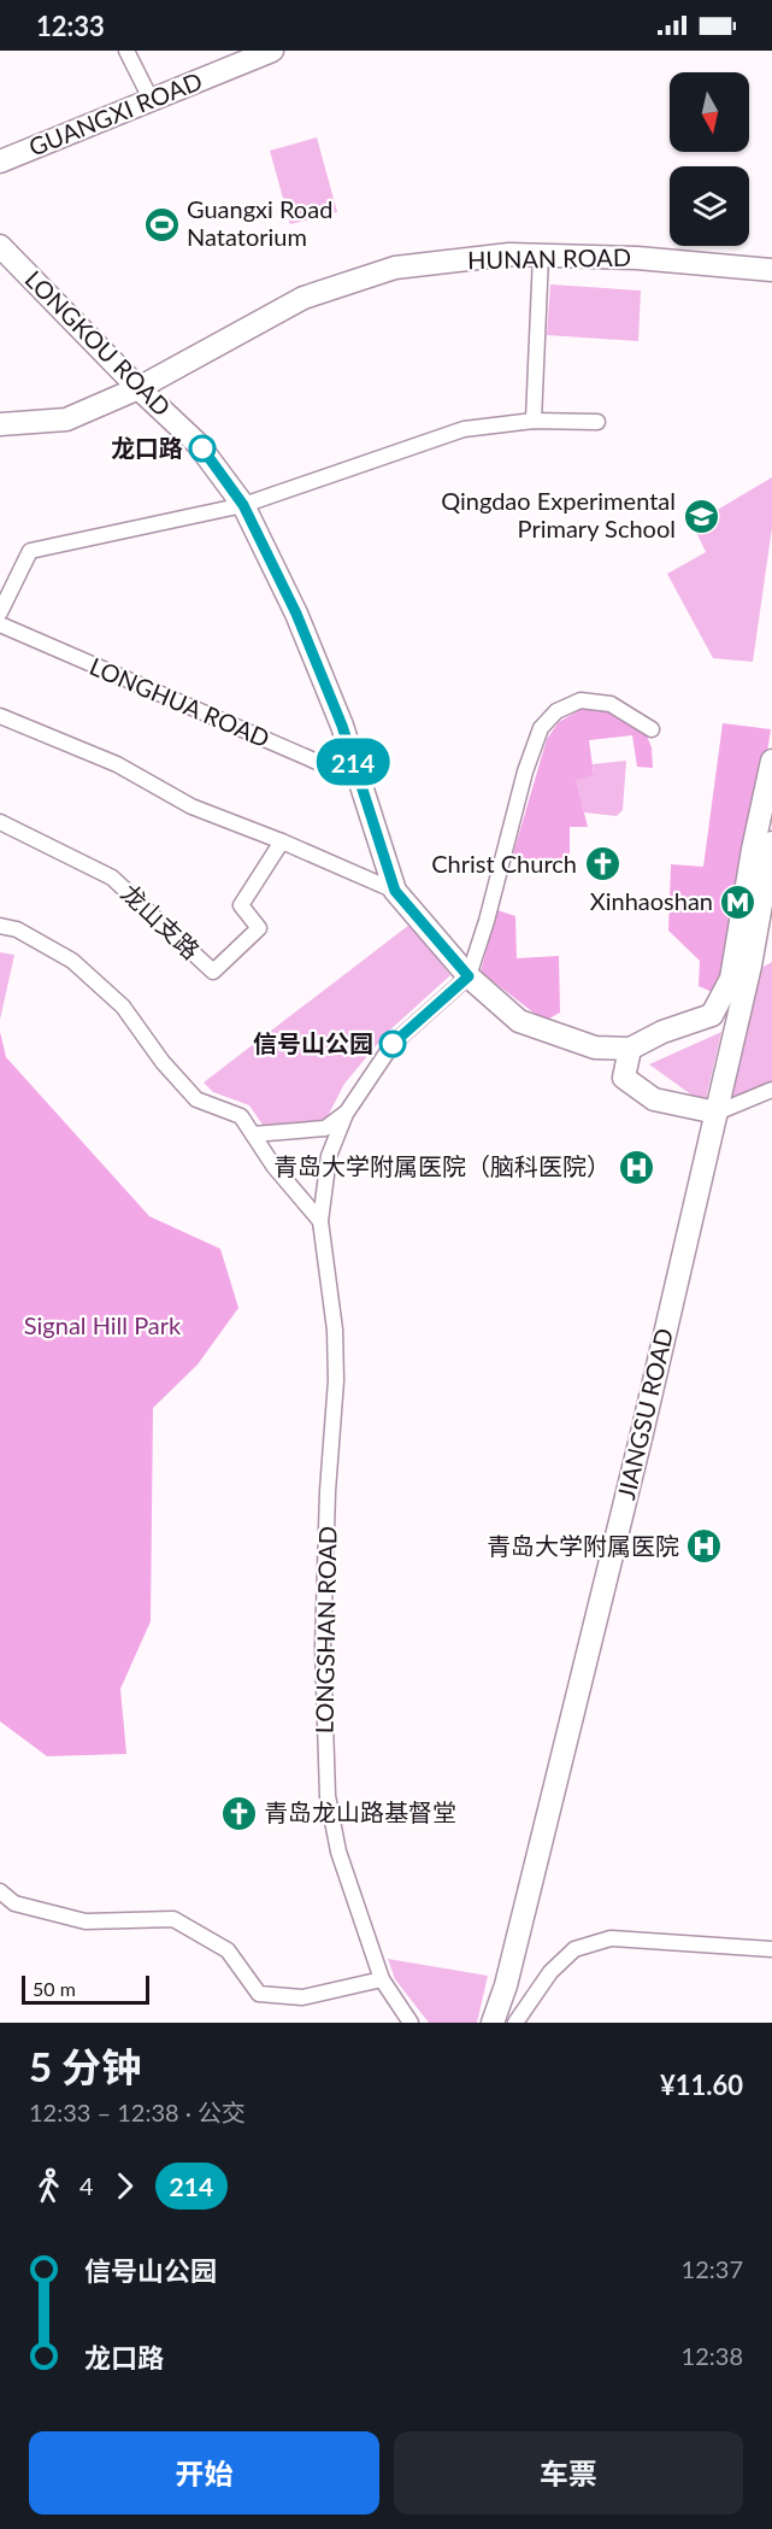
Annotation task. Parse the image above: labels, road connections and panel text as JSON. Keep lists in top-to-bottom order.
{
  "streets": {
    "main road": [
      "GUANGXI ROAD",
      "HUNAN ROAD",
      "LONGKOU ROAD",
      "JIANGSU ROAD"
    ],
    "street": ["LONGHUA ROAD", "龙山支路", "LONGSHAN ROAD"]
  },
  "crossings": [
    ["HUNAN ROAD", "LONGKOU ROAD"],
    ["LONGKOU ROAD", "LONGHUA ROAD"],
    ["LONGKOU ROAD", "LONGSHAN ROAD"]
  ],
  "parks": ["Signal Hill Park"],
  "places": {
    "sports": ["Guangxi Road Natatorium"],
    "other": ["龙口路", "信号山公园"],
    "school or university": ["Qingdao Experimental Primary School"],
    "church": ["Christ Church", "青岛龙山路基督堂"],
    "metro station": ["Xinhaoshan"],
    "hospital": ["青岛大学附属医院（脑科医院）", "青岛大学附属医院"]
  },
  "lines": ["bus line 214"],
  "scale_bar": "50 m",
  "north": "bottom",
  "page": {
    "status": "12:33",
    "on_map": "214",
    "scale": "50 m",
    "heading": ["5 分钟", "12:33 – 12:38 · 公交", "¥11.60"],
    "legs": ["4", "214"],
    "list": [
      {
        "name": "信号山公园",
        "value": "12:37"
      },
      {
        "name": "龙口路",
        "value": "12:38"
      }
    ],
    "buttons": ["开始", "车票"]
  }
}
